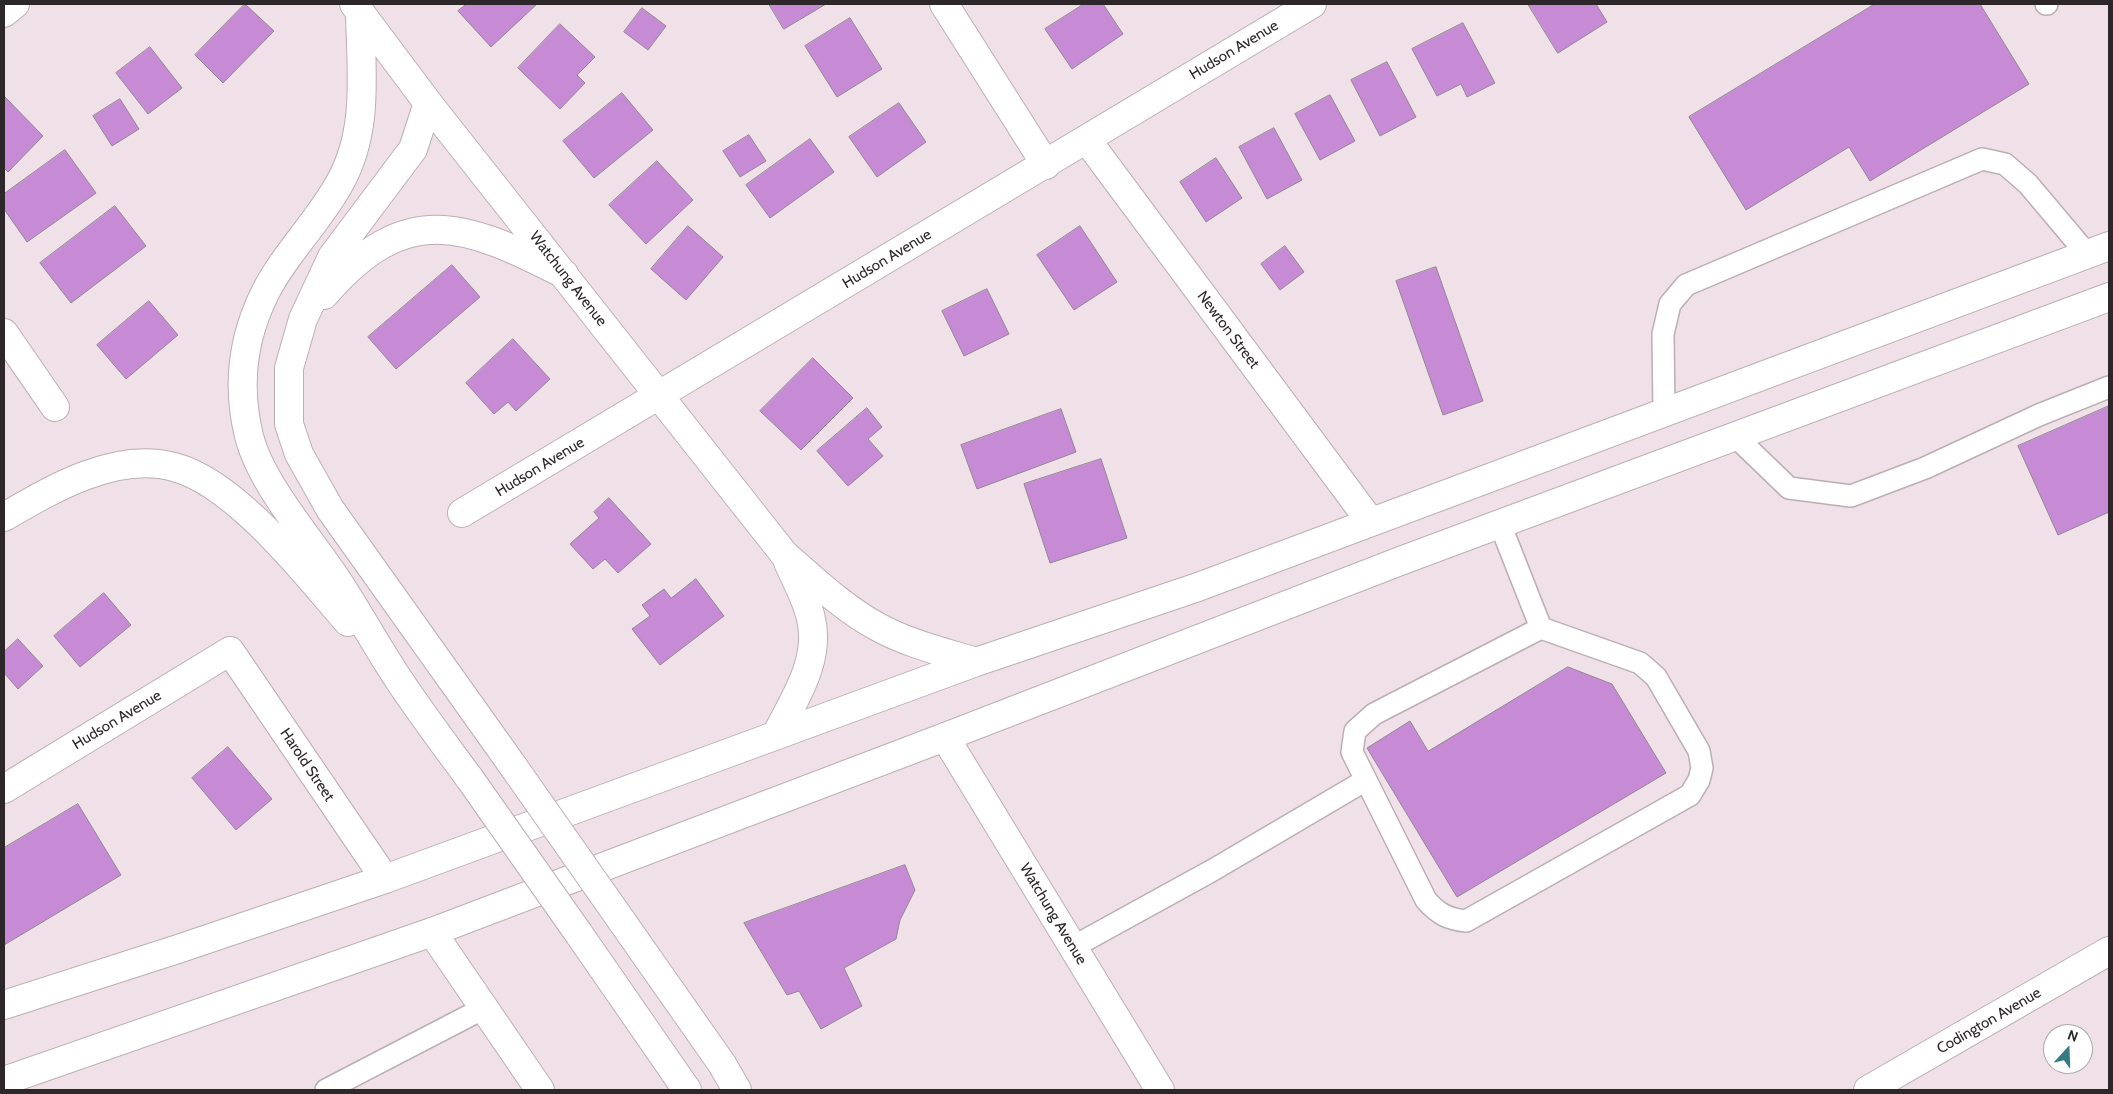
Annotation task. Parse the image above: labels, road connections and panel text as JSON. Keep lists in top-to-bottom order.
{
  "streets": {
    "main road": [
      "Hudson Avenue",
      "Watchung Avenue",
      "Newton Street",
      "Harold Street",
      "Codington Avenue"
    ]
  },
  "crossings": [
    ["Hudson Avenue", "Watchung Avenue"],
    ["Hudson Avenue", "Newton Street"],
    ["Hudson Avenue", "Harold Street"]
  ],
  "north": "top"
}
